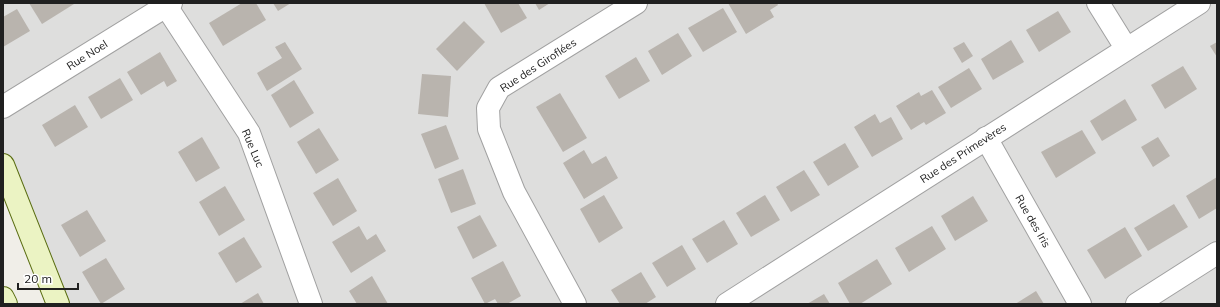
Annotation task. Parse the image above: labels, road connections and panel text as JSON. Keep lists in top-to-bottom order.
{
  "streets": {
    "street": [
      "Rue Noel",
      "Rue des Giroflées",
      "Rue Luc",
      "Rue des Primevères",
      "Rue des Iris"
    ]
  },
  "crossings": [
    ["Rue Noel", "Rue Luc"],
    ["Rue des Primevères", "Rue des Iris"]
  ],
  "scale_bar": "20 m"
}
